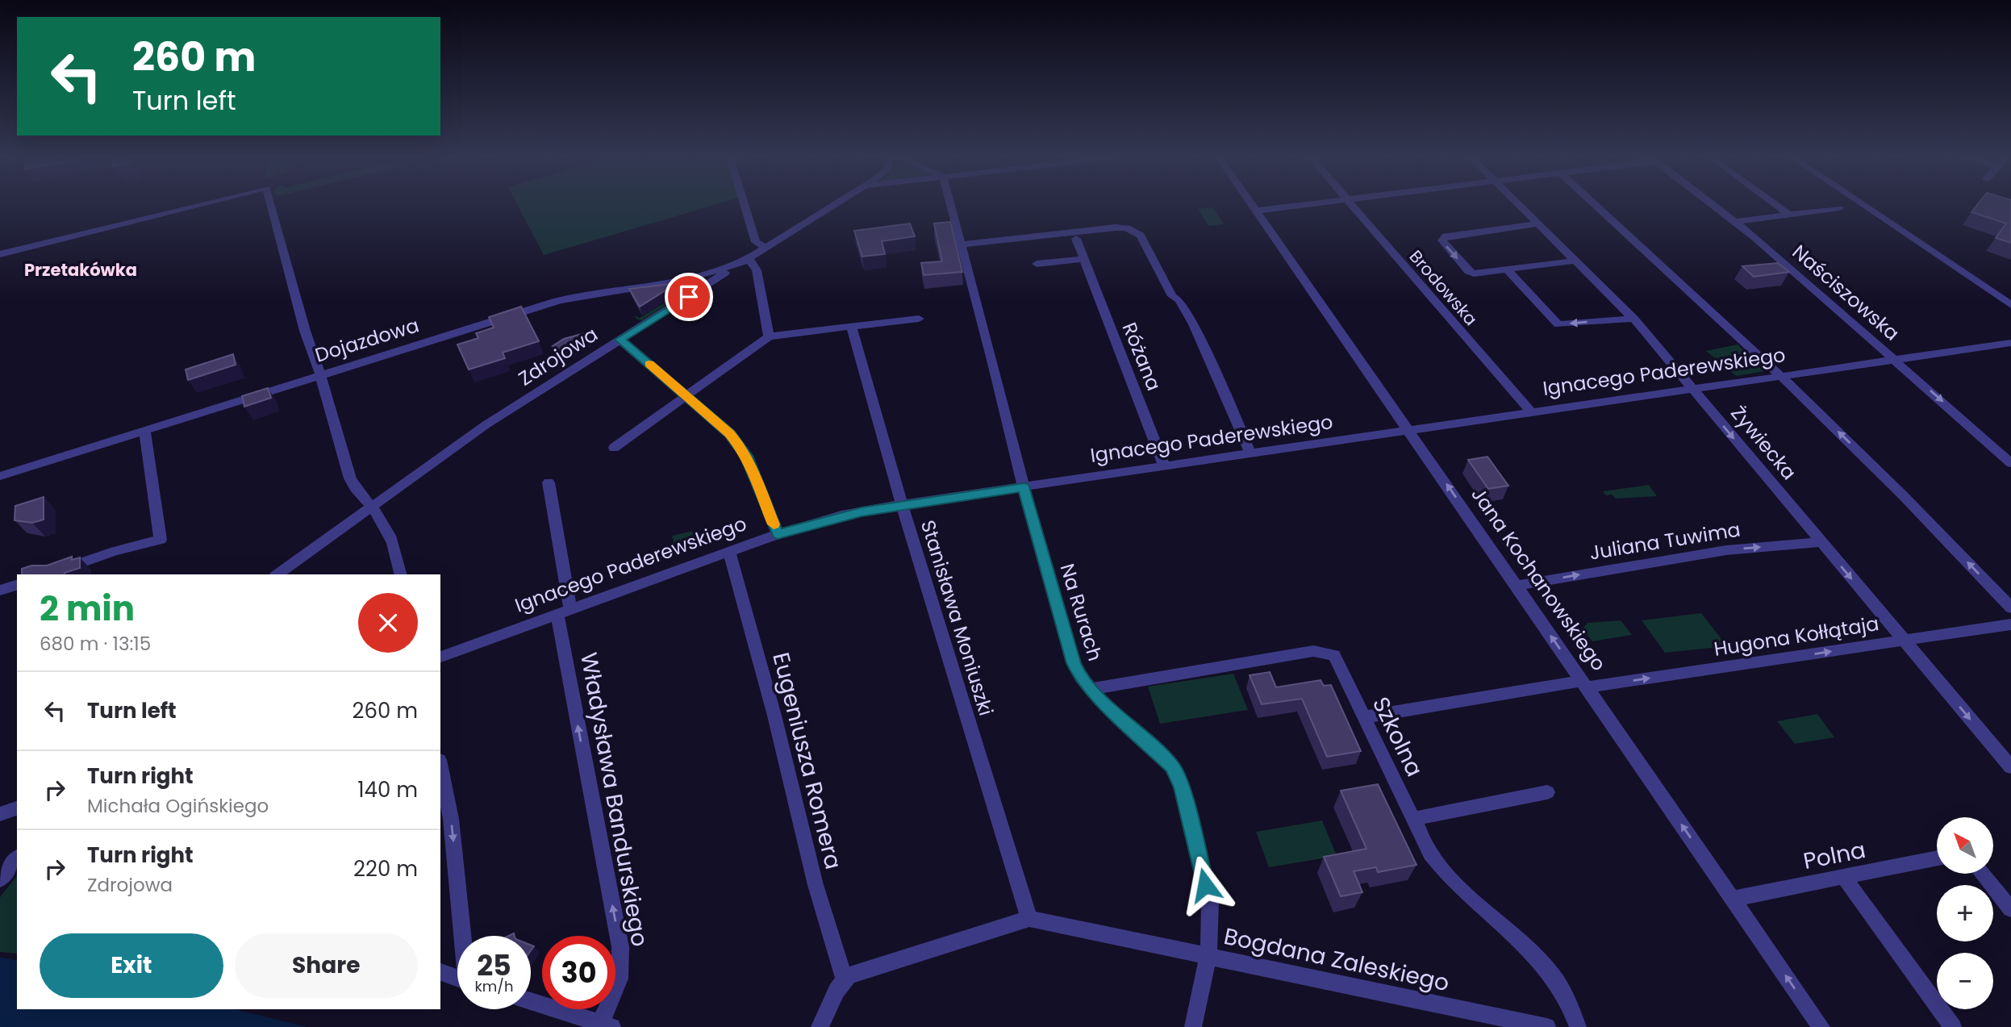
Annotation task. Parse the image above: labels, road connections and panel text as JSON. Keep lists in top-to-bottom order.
{
  "streets": {
    "street": [
      "Brodowska",
      "Naściszowska",
      "Dojazdowa",
      "Zdrojowa",
      "Różana",
      "Ignacego Paderewskiego",
      "Żywiecka",
      "Juliana Tuwima",
      "Jana Kochanowskiego",
      "Na Rurach",
      "Stanisława Moniuszki",
      "Hugona Kołłątaja",
      "Szkolna",
      "Eugeniusza Romera",
      "Władysława Bandurskiego",
      "Polna",
      "Bogdana Zaleskiego"
    ]
  },
  "crossings": [
    ["Brodowska", "Ignacego Paderewskiego"],
    ["Naściszowska", "Ignacego Paderewskiego"],
    ["Dojazdowa", "Zdrojowa"],
    ["Różana", "Ignacego Paderewskiego"],
    ["Ignacego Paderewskiego", "Żywiecka"],
    ["Ignacego Paderewskiego", "Jana Kochanowskiego"],
    ["Ignacego Paderewskiego", "Na Rurach"],
    ["Ignacego Paderewskiego", "Stanisława Moniuszki"],
    ["Ignacego Paderewskiego", "Eugeniusza Romera"],
    ["Ignacego Paderewskiego", "Władysława Bandurskiego"],
    ["Żywiecka", "Juliana Tuwima"],
    ["Żywiecka", "Hugona Kołłątaja"],
    ["Juliana Tuwima", "Jana Kochanowskiego"],
    ["Jana Kochanowskiego", "Hugona Kołłątaja"],
    ["Jana Kochanowskiego", "Polna"],
    ["Na Rurach", "Szkolna"],
    ["Na Rurach", "Bogdana Zaleskiego"],
    ["Stanisława Moniuszki", "Bogdana Zaleskiego"],
    ["Hugona Kołłątaja", "Szkolna"],
    ["Eugeniusza Romera", "Bogdana Zaleskiego"]
  ],
  "one_way": [
    "Juliana Tuwima",
    "Jana Kochanowskiego",
    "Hugona Kołłątaja",
    "Władysława Bandurskiego"
  ],
  "districts": ["Przetakówka"],
  "north": "top left",
  "page": {
    "turn": ["260 m", "Turn left"],
    "heading": ["2 min", "680 m · 13:15"],
    "list": [
      {
        "name": "Turn left",
        "value": "260 m"
      },
      {
        "name": "Turn right",
        "note": "Michała Ogińskiego",
        "value": "140 m"
      },
      {
        "name": "Turn right",
        "note": "Zdrojowa",
        "value": "220 m"
      }
    ],
    "map_buttons": ["+", "−"],
    "buttons": ["Exit", "Share"],
    "speed": "25 km/h",
    "limit": "30"
  }
}
